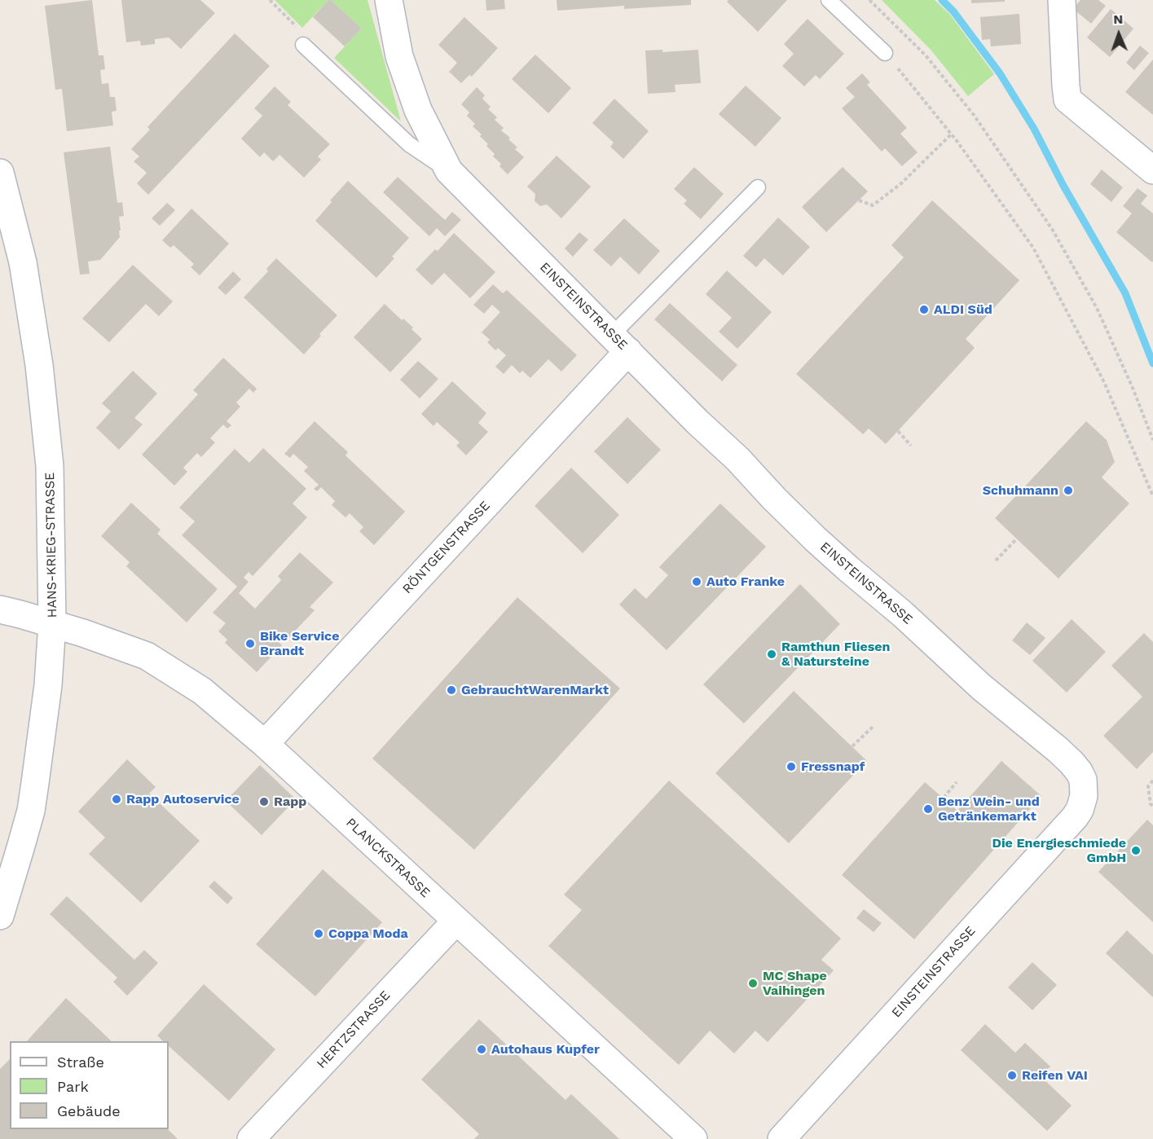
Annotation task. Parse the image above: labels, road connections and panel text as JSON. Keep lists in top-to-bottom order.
{
  "streets": {
    "street": [
      "EINSTEINSTRASSE",
      "HANS-KRIEG-STRASSE",
      "RÖNTGENSTRASSE",
      "PLANCKSTRASSE",
      "HERTZSTRASSE"
    ]
  },
  "crossings": [
    ["EINSTEINSTRASSE", "RÖNTGENSTRASSE"],
    ["HANS-KRIEG-STRASSE", "PLANCKSTRASSE"],
    ["RÖNTGENSTRASSE", "PLANCKSTRASSE"],
    ["PLANCKSTRASSE", "HERTZSTRASSE"]
  ],
  "places": [
    "ALDI Süd",
    "Schuhmann",
    "Auto Franke",
    "Bike Service Brandt",
    "Ramthun Fliesen & Natursteine",
    "GebrauchtWarenMarkt",
    "Fressnapf",
    "Rapp Autoservice",
    "Rapp",
    "Benz Wein- und Getränkemarkt",
    "Die Energieschmiede GmbH",
    "Coppa Moda",
    "MC Shape Vaihingen",
    "Autohaus Kupfer",
    "Reifen VAI"
  ],
  "legend": ["Straße", "Park", "Gebäude"],
  "north": "top"
}
